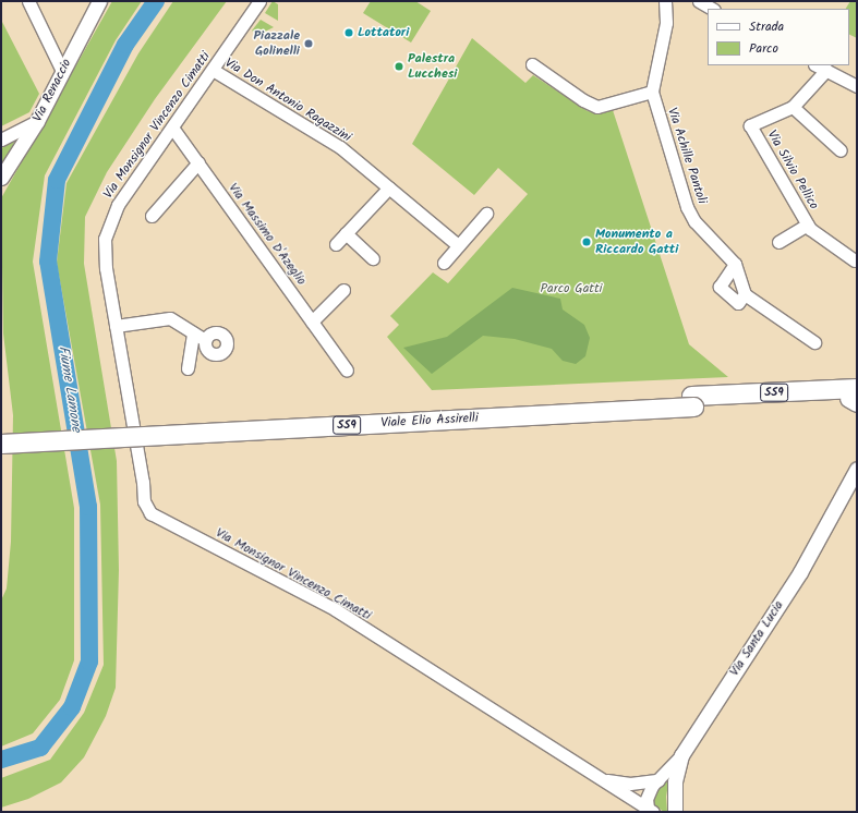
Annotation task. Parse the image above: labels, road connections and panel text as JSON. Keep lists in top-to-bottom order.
{
  "streets": {
    "main road": ["SS9", "Viale Elio Assirelli"],
    "street": [
      "Via Renaccio",
      "Via Don Antonio Ragazzini",
      "Via Monsignor Vincenzo Cimatti",
      "Via Achille Pantoli",
      "Via Silvio Pellico",
      "Via Massimo D'Azeglio",
      "Via Santa Lucia"
    ]
  },
  "crossings": [
    ["Via Don Antonio Ragazzini", "Via Monsignor Vincenzo Cimatti"],
    ["Via Monsignor Vincenzo Cimatti", "Via Massimo D'Azeglio"]
  ],
  "water": ["Fiume Lamone"],
  "parks": ["Parco Gatti"],
  "places": [
    "Lottatori",
    "Piazzale Golinelli",
    "Palestra Lucchesi",
    "Monumento a Riccardo Gatti"
  ],
  "legend": ["Strada", "Parco"]
}
